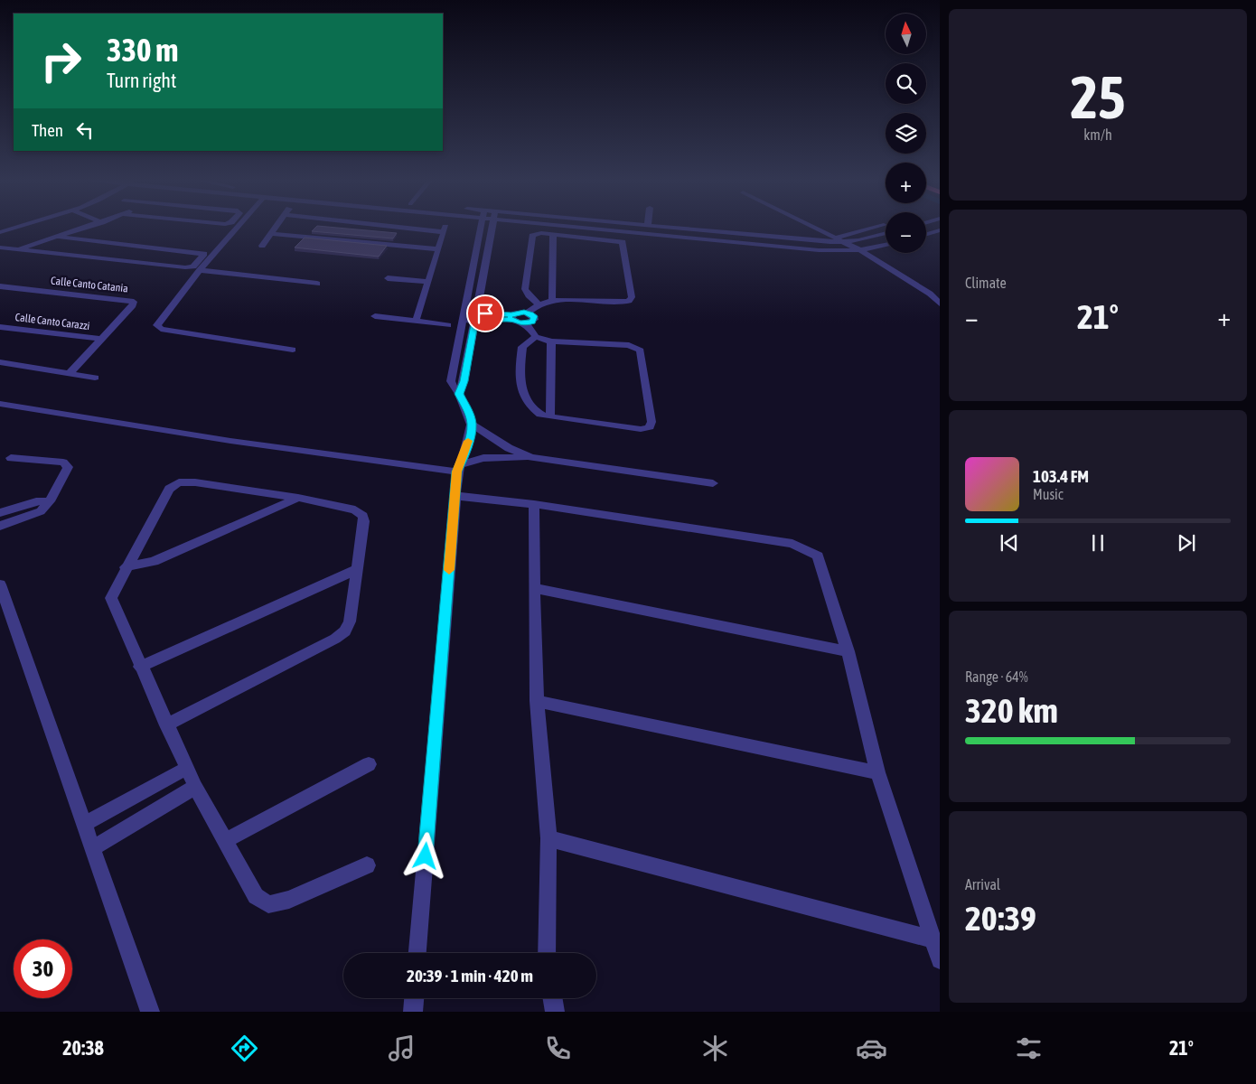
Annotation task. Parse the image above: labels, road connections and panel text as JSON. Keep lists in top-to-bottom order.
{
  "streets": {
    "street": ["Calle Canto Catania", "Calle Canto Carazzi"]
  },
  "crossings": [
    ["Calle Canto Catania", "Calle Canto Carazzi"]
  ],
  "north": "top",
  "page": {
    "tile": [
      ["25", "km/h"],
      "Climate",
      ["Range · 64%", "320 km"],
      ["Arrival", "20:39"]
    ],
    "map_buttons": ["+", "−"],
    "turn": ["330 m", "Turn right"],
    "then": "Then",
    "heat": ["−", "21°", "+"],
    "song": ["103.4 FM", "Music"],
    "limit": "30",
    "trip": "20:39 · 1 min · 420 m",
    "tabs": ["20:38", "21°"]
  }
}
